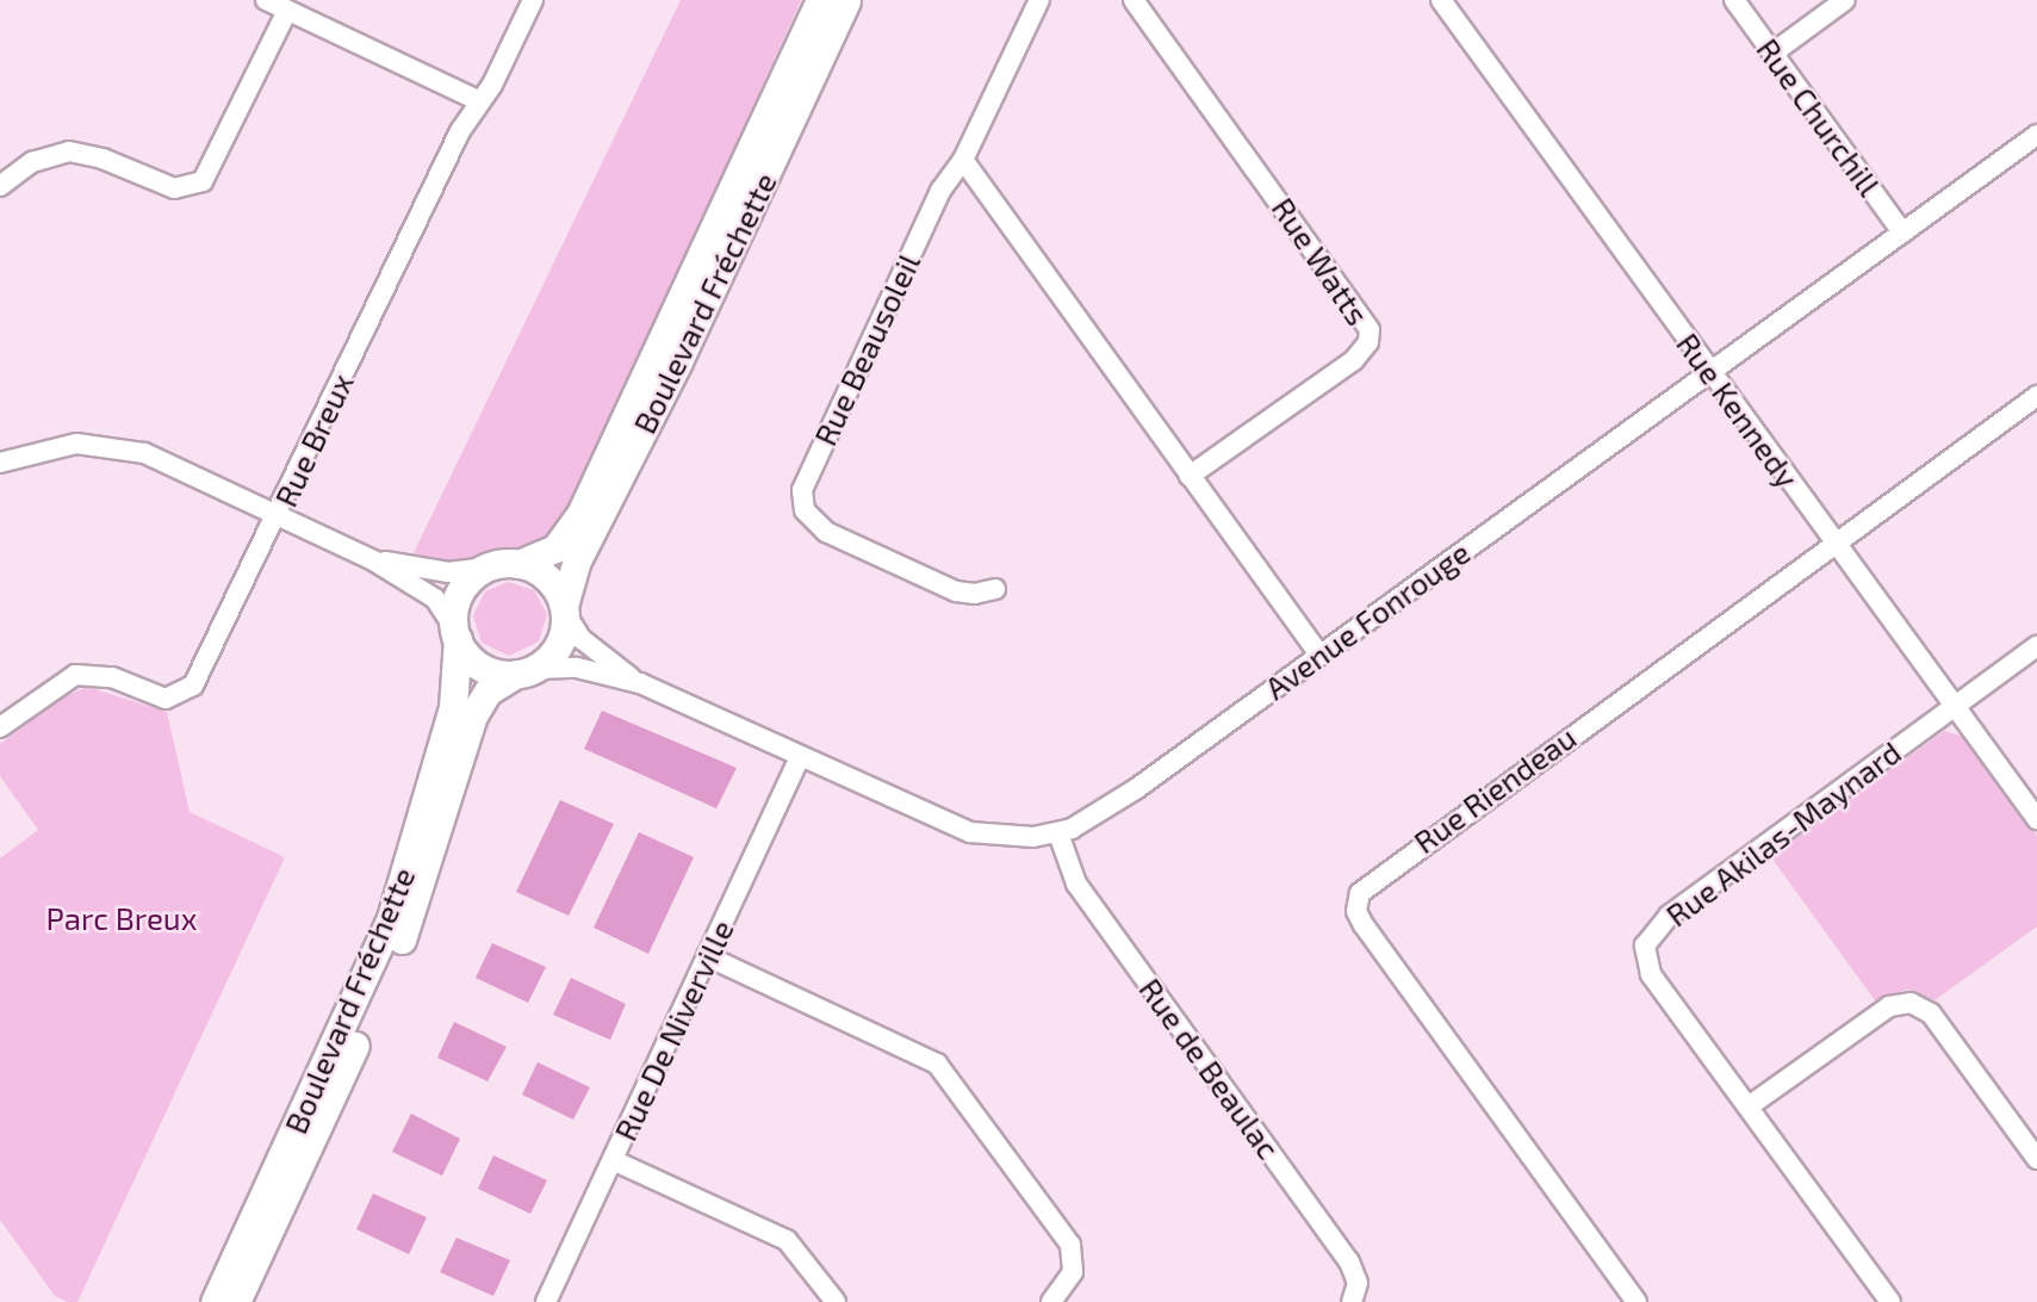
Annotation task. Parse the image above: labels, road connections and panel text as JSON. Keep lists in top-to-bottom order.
{
  "streets": {
    "main road": ["Boulevard Fréchette"],
    "street": [
      "Rue Churchill",
      "Rue Watts",
      "Rue Beausoleil",
      "Rue Kennedy",
      "Rue Breux",
      "Avenue Fonrouge",
      "Rue Riendeau",
      "Rue Akilas-Maynard",
      "Rue De Niverville",
      "Rue de Beaulac"
    ]
  },
  "crossings": [
    ["Rue Churchill", "Avenue Fonrouge"],
    ["Rue Kennedy", "Avenue Fonrouge"],
    ["Rue Kennedy", "Rue Riendeau"],
    ["Rue Kennedy", "Rue Akilas-Maynard"],
    ["Avenue Fonrouge", "Rue De Niverville"],
    ["Avenue Fonrouge", "Rue de Beaulac"]
  ],
  "parks": ["Parc Breux"]
}
